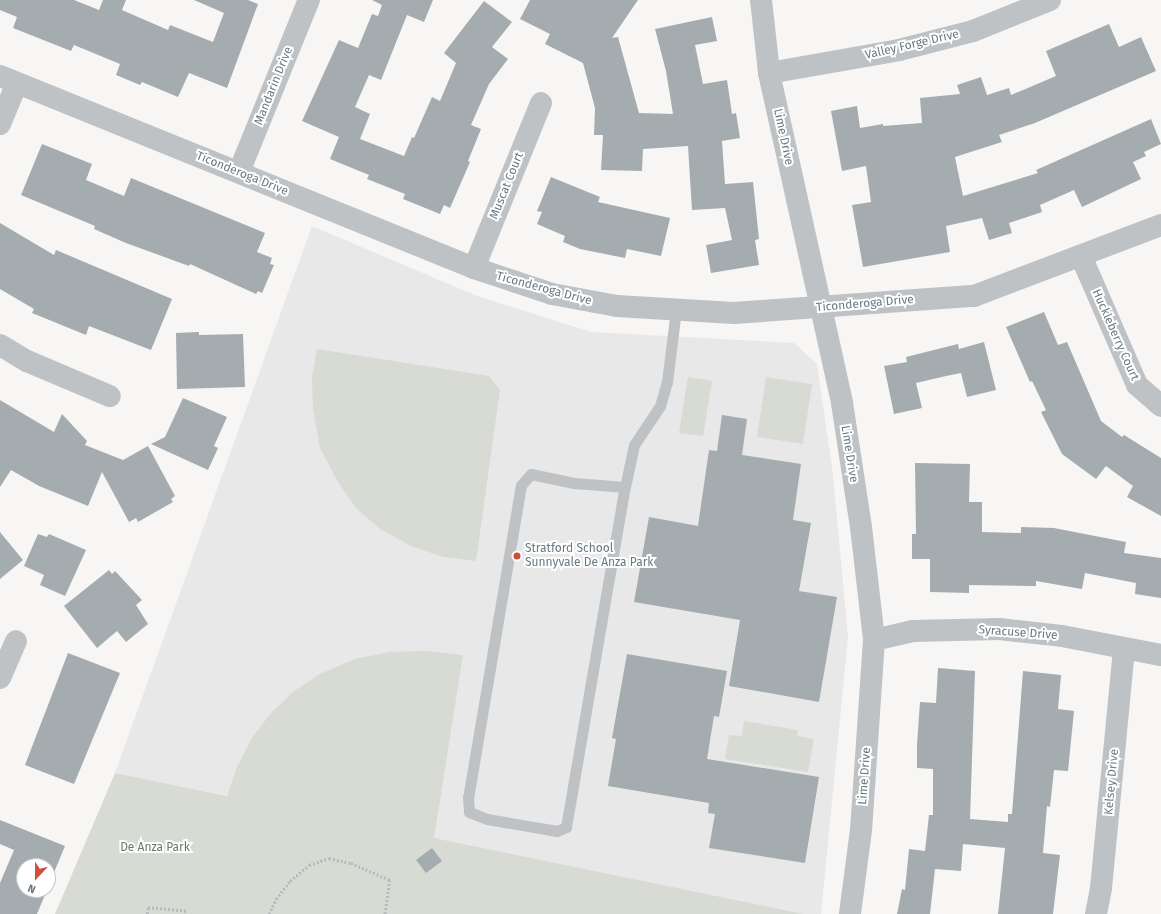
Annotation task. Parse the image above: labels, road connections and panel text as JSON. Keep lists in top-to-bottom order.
{
  "streets": {
    "street": [
      "Valley Forge Drive",
      "Mandarin Drive",
      "Lime Drive",
      "Ticonderoga Drive",
      "Muscat Court",
      "Huckleberry Court",
      "Syracuse Drive",
      "Kelsey Drive"
    ]
  },
  "crossings": [
    ["Valley Forge Drive", "Lime Drive"],
    ["Mandarin Drive", "Ticonderoga Drive"],
    ["Lime Drive", "Ticonderoga Drive"],
    ["Lime Drive", "Syracuse Drive"],
    ["Ticonderoga Drive", "Muscat Court"],
    ["Ticonderoga Drive", "Huckleberry Court"],
    ["Syracuse Drive", "Kelsey Drive"]
  ],
  "parks": ["De Anza Park"],
  "places": ["Stratford School Sunnyvale De Anza Park"],
  "north": "bottom"
}
